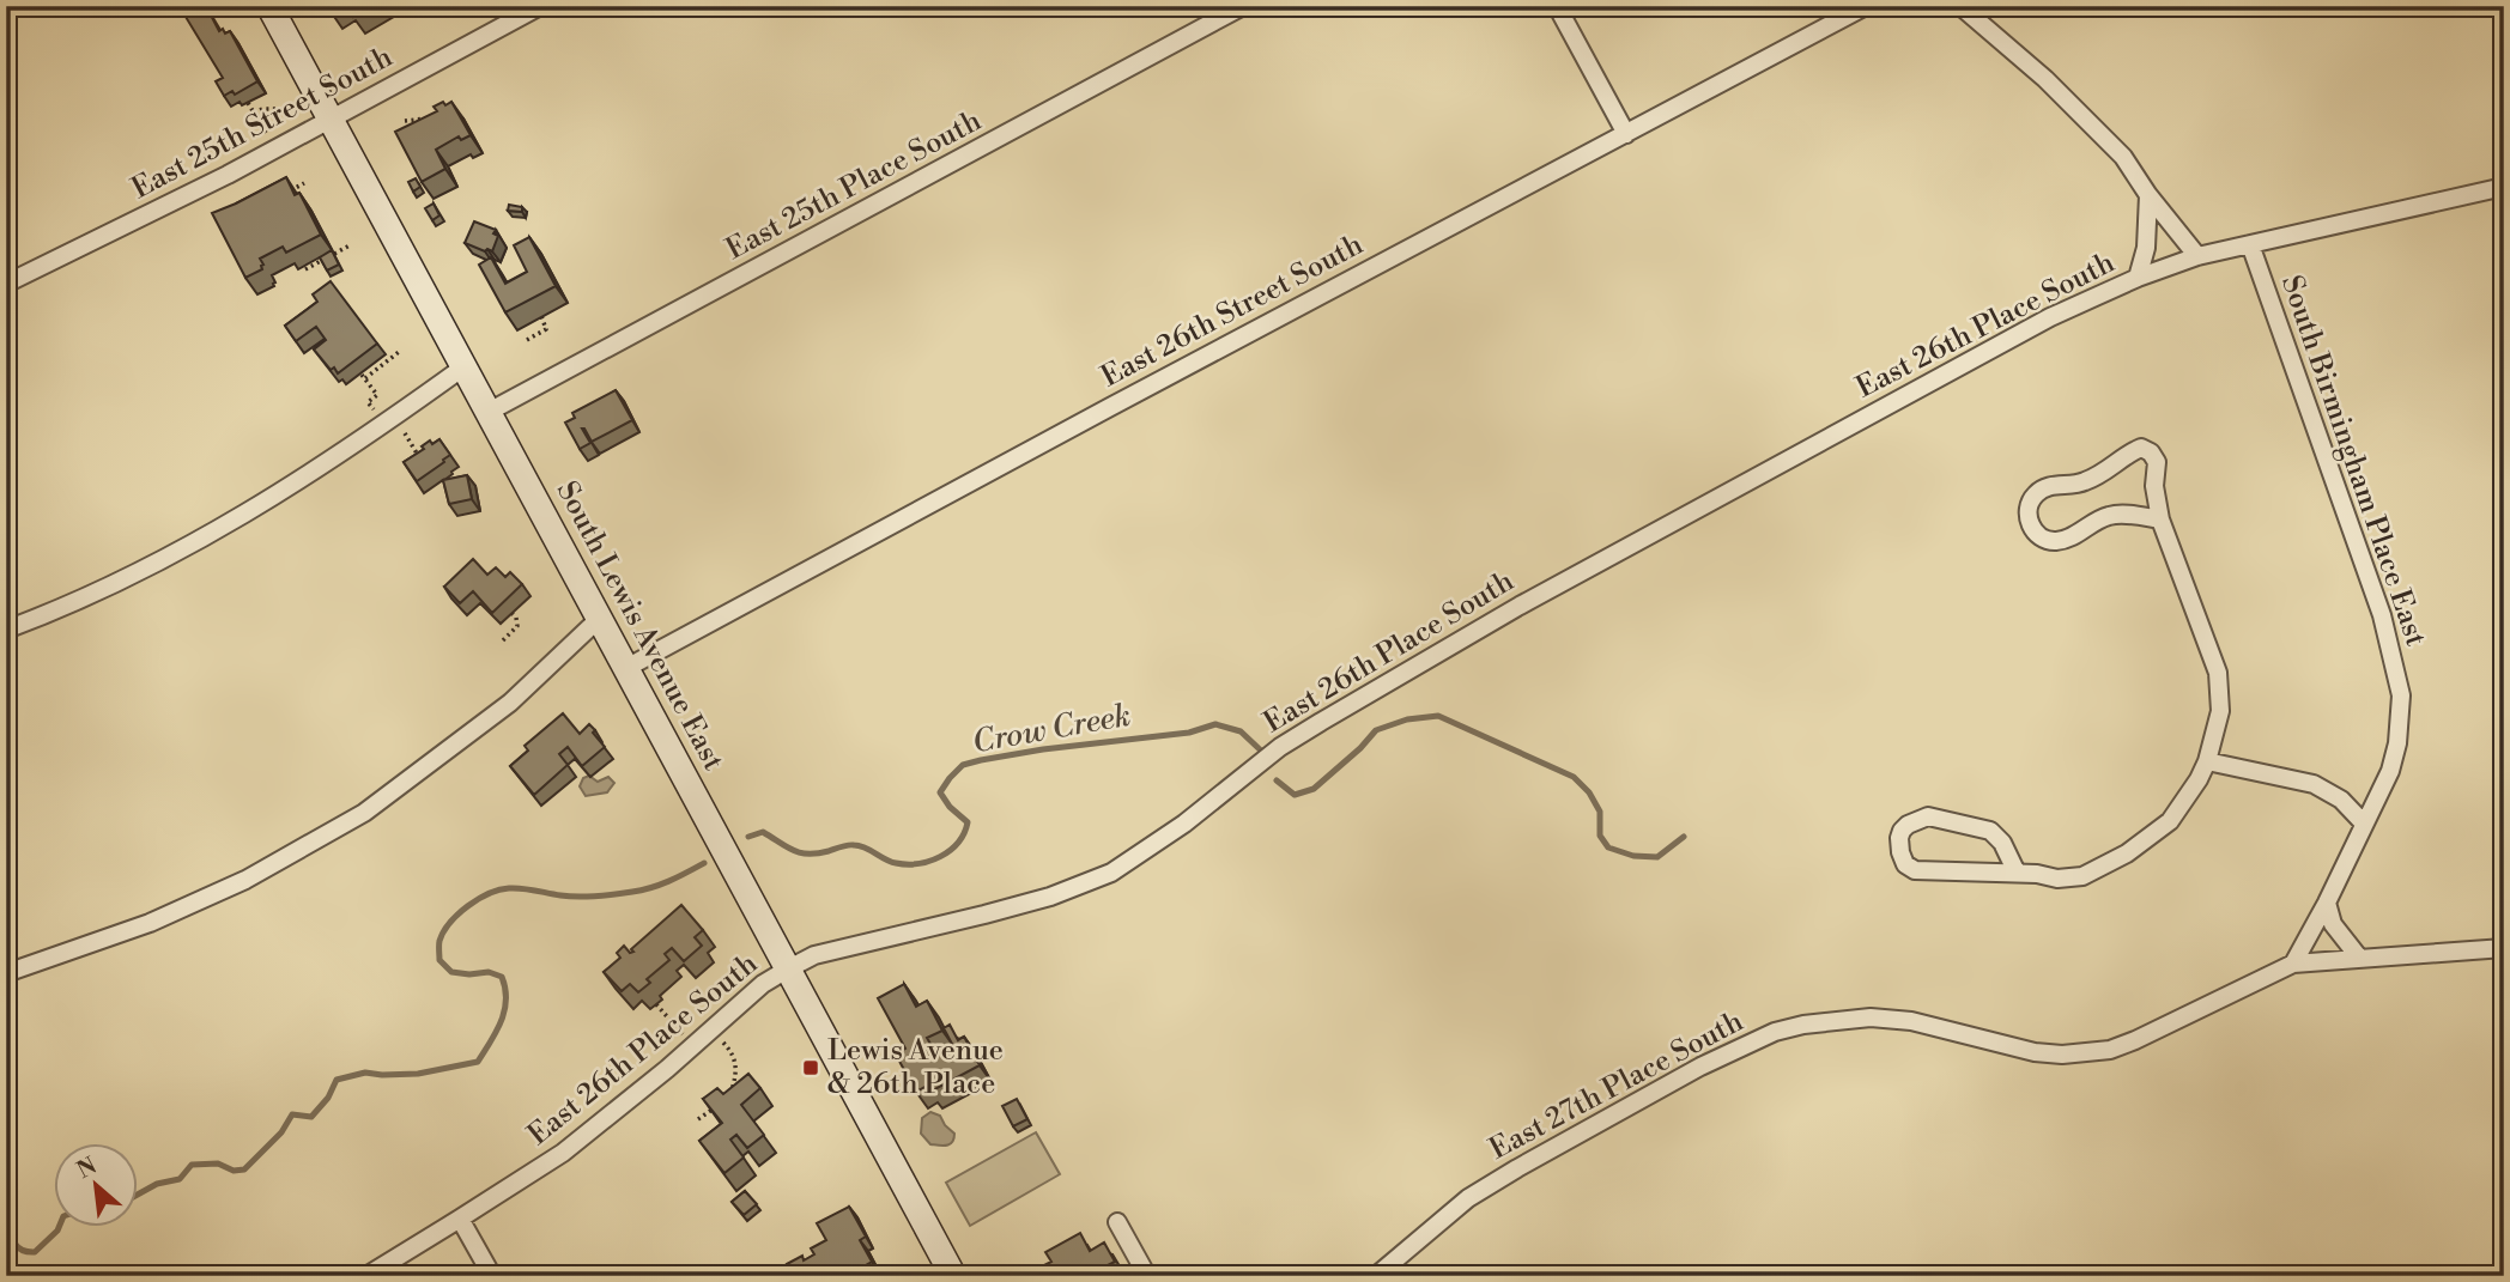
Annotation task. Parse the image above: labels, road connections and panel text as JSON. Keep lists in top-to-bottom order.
{
  "streets": {
    "main road": ["South Lewis Avenue East"],
    "street": [
      "East 25th Street South",
      "East 25th Place South",
      "East 26th Street South",
      "East 26th Place South",
      "South Birmingham Place East",
      "East 27th Place South"
    ]
  },
  "crossings": [
    ["East 25th Street South", "South Lewis Avenue East"],
    ["East 25th Place South", "South Lewis Avenue East"],
    ["East 26th Street South", "South Lewis Avenue East"],
    ["East 26th Place South", "South Birmingham Place East"],
    ["East 26th Place South", "South Lewis Avenue East"],
    ["South Birmingham Place East", "East 27th Place South"]
  ],
  "water": ["Crow Creek"],
  "places": {
    "transit": ["Lewis Avenue & 26th Place"]
  },
  "north": "top left"
}
